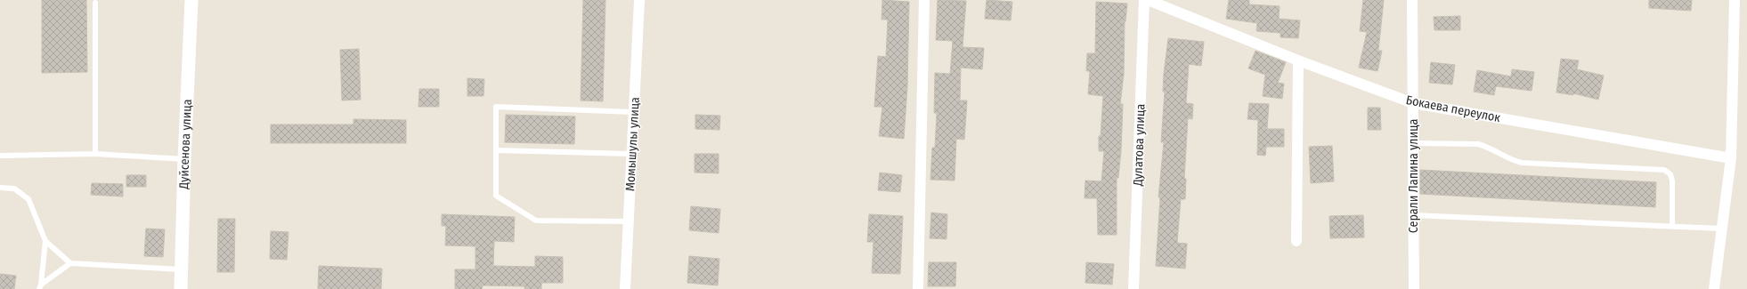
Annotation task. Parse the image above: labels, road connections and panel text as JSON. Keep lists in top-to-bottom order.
{
  "streets": {
    "street": [
      "Бокаева переулок",
      "Дуйсенова улица",
      "Момышулы улица",
      "Дулатова улица",
      "Серали Лапина улица"
    ]
  },
  "crossings": [
    ["Бокаева переулок", "Серали Лапина улица"]
  ]
}
